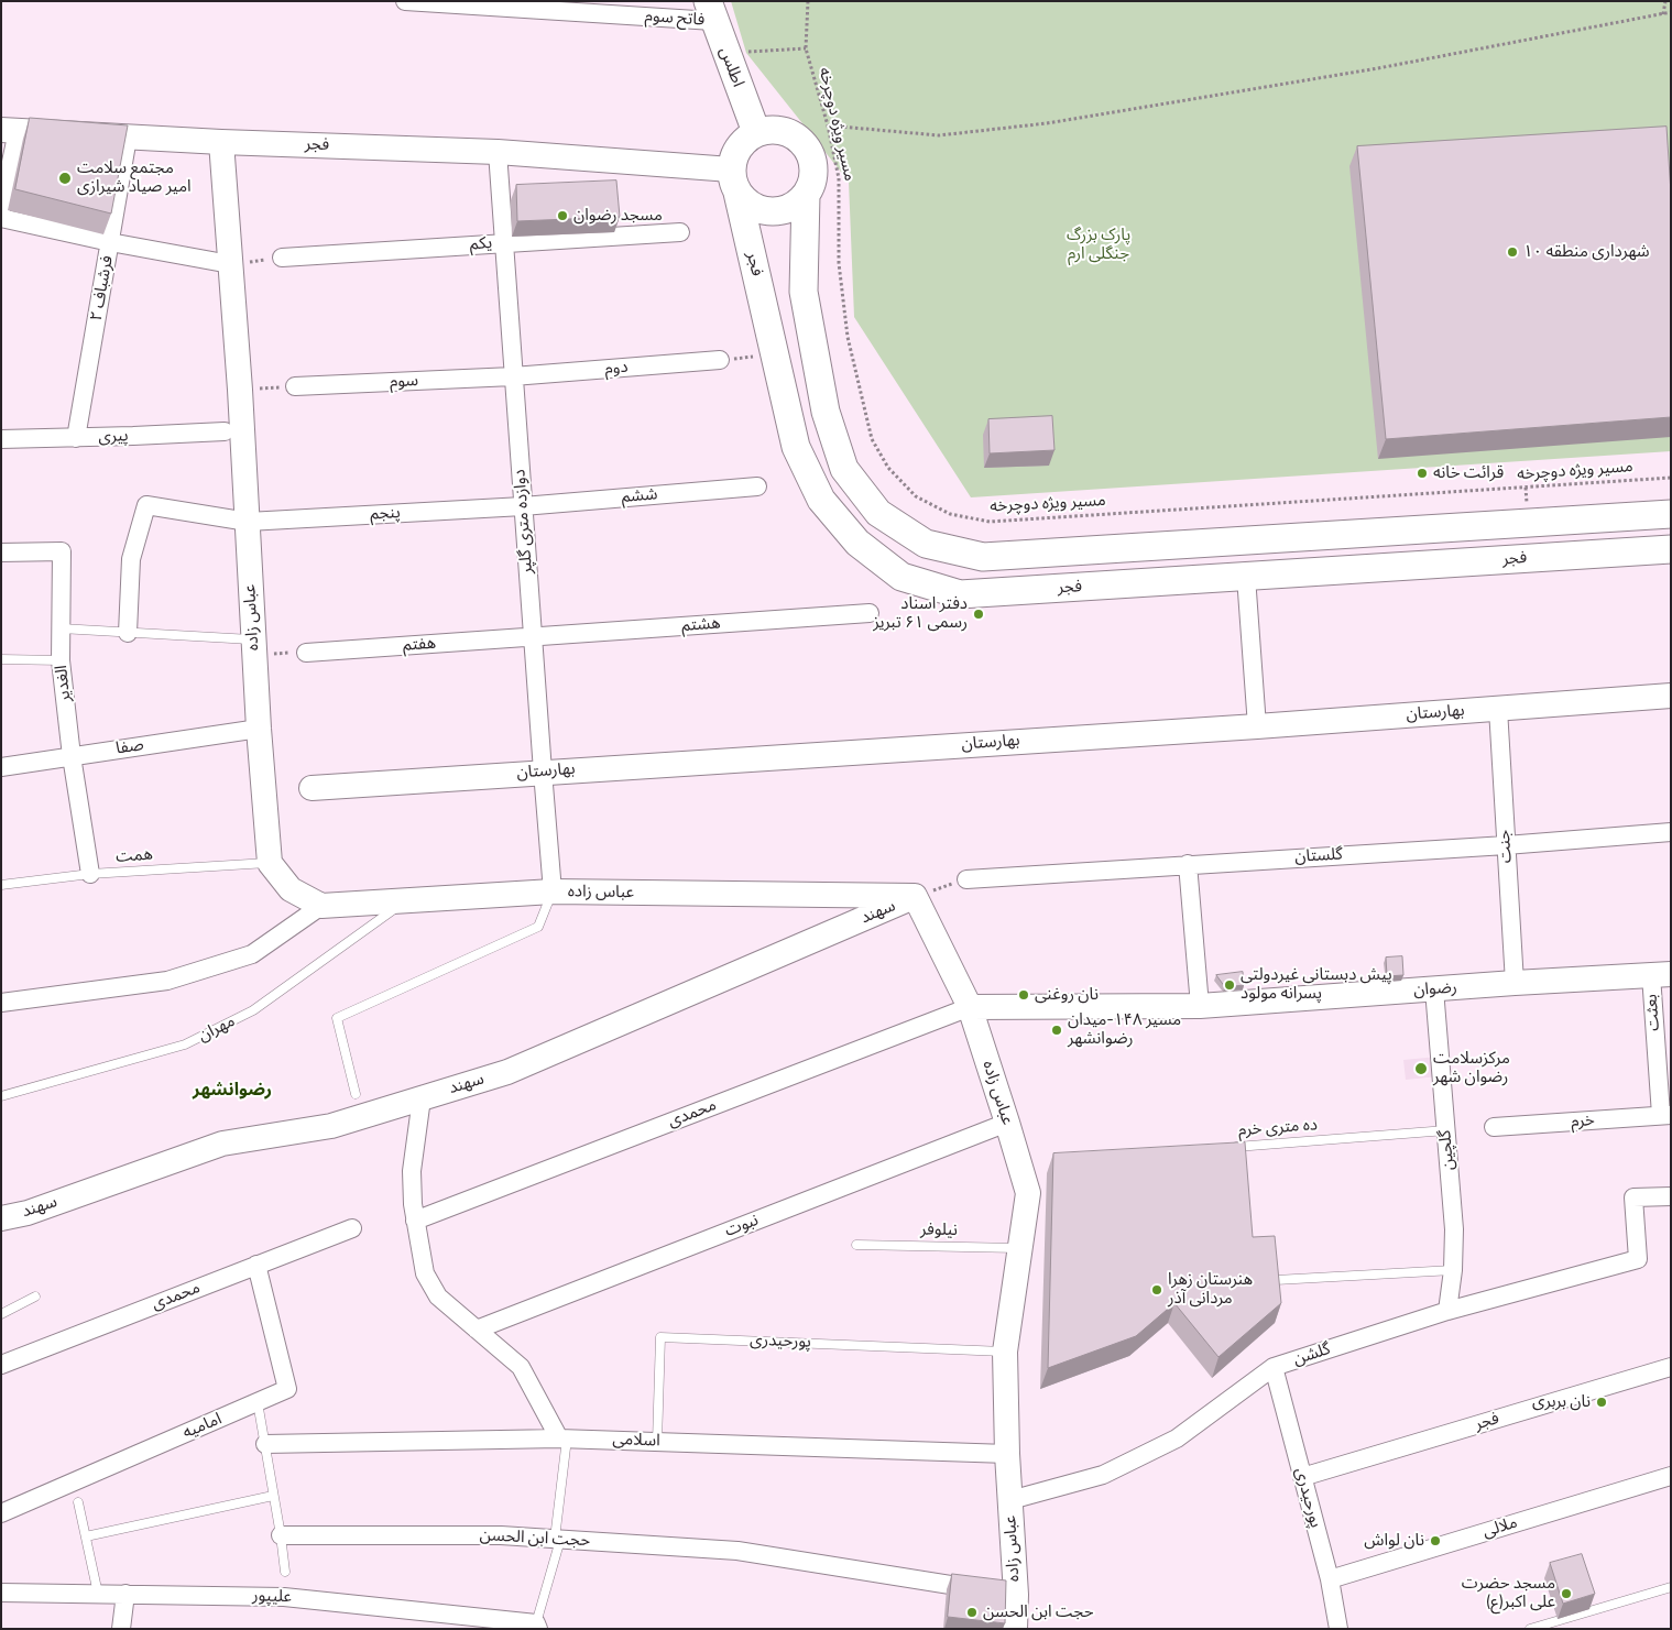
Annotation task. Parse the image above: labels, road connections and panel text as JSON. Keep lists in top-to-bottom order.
{
  "streets": {
    "main road": [
      "اطلس",
      "فجر",
      "عباس زاده",
      "بهارستان",
      "سهند",
      "رضوان"
    ],
    "street": [
      "فاتح سوم",
      "یکم",
      "فرشباف ۲",
      "دوم",
      "سوم",
      "پیری",
      "ششم",
      "پنجم",
      "دوازده متری گلپر",
      "هشتم",
      "هفتم",
      "الغدیر",
      "صفا",
      "جنت",
      "گلستان",
      "بعثت",
      "محمدی",
      "خرم",
      "گلچین",
      "نبوت",
      "پورحیدری",
      "گلشن",
      "امامیه",
      "اسلامی",
      "ملالی",
      "حجت ابن الحسن",
      "علیپور"
    ],
    "lane": [
      "همت",
      "مهران",
      "ده متری خرم",
      "نیلوفر"
    ],
    "path": ["مسیر ویژه دوچرخه"]
  },
  "crossings": [
    ["فاتح سوم", "اطلس"],
    ["اطلس", "فجر"],
    ["فجر", "فرشباف ۲"],
    ["فجر", "دوازده متری گلپر"],
    ["فجر", "عباس زاده"],
    ["فجر", "پورحیدری"],
    ["یکم", "دوازده متری گلپر"],
    ["فرشباف ۲", "پیری"],
    ["دوم", "سوم"],
    ["دوم", "دوازده متری گلپر"],
    ["سوم", "دوازده متری گلپر"],
    ["ششم", "پنجم"],
    ["ششم", "دوازده متری گلپر"],
    ["پنجم", "دوازده متری گلپر"],
    ["پنجم", "عباس زاده"],
    ["دوازده متری گلپر", "عباس زاده"],
    ["دوازده متری گلپر", "هشتم"],
    ["دوازده متری گلپر", "هفتم"],
    ["دوازده متری گلپر", "بهارستان"],
    ["عباس زاده", "صفا"],
    ["عباس زاده", "همت"],
    ["عباس زاده", "سهند"],
    ["عباس زاده", "رضوان"],
    ["عباس زاده", "مهران"],
    ["عباس زاده", "محمدی"],
    ["عباس زاده", "نبوت"],
    ["عباس زاده", "نیلوفر"],
    ["عباس زاده", "پورحیدری"],
    ["عباس زاده", "گلشن"],
    ["عباس زاده", "اسلامی"],
    ["عباس زاده", "حجت ابن الحسن"],
    ["هشتم", "هفتم"],
    ["الغدیر", "صفا"],
    ["الغدیر", "همت"],
    ["بهارستان", "جنت"],
    ["جنت", "گلستان"],
    ["جنت", "رضوان"],
    ["رضوان", "بعثت"],
    ["رضوان", "محمدی"],
    ["رضوان", "گلچین"],
    ["بعثت", "خرم"],
    ["محمدی", "امامیه"],
    ["ده متری خرم", "گلچین"],
    ["گلچین", "گلشن"],
    ["پورحیدری", "گلشن"],
    ["پورحیدری", "اسلامی"],
    ["پورحیدری", "ملالی"]
  ],
  "districts": ["رضوانشهر"],
  "parks": ["پارک بزرگ جنگلی ارم"],
  "places": [
    "مجتمع سلامت امیر صیاد شیرازی",
    "مسجد رضوان",
    "شهرداری منطقه ۱۰",
    "قرائت خانه",
    "دفتر اسناد رسمی ۶۱ تبریز",
    "پیش دبستانی غیردولتی پسرانه مولود",
    "نان روغنی",
    "مسیر ۱۴۸-میدان رضوانشهر",
    "مرکزسلامت رضوان شهر",
    "هنرستان زهرا مردانی آذر",
    "نان بربری",
    "نان لواش",
    "مسجد حضرت علی اکبر(ع)",
    "حجت ابن الحسن"
  ]
}
